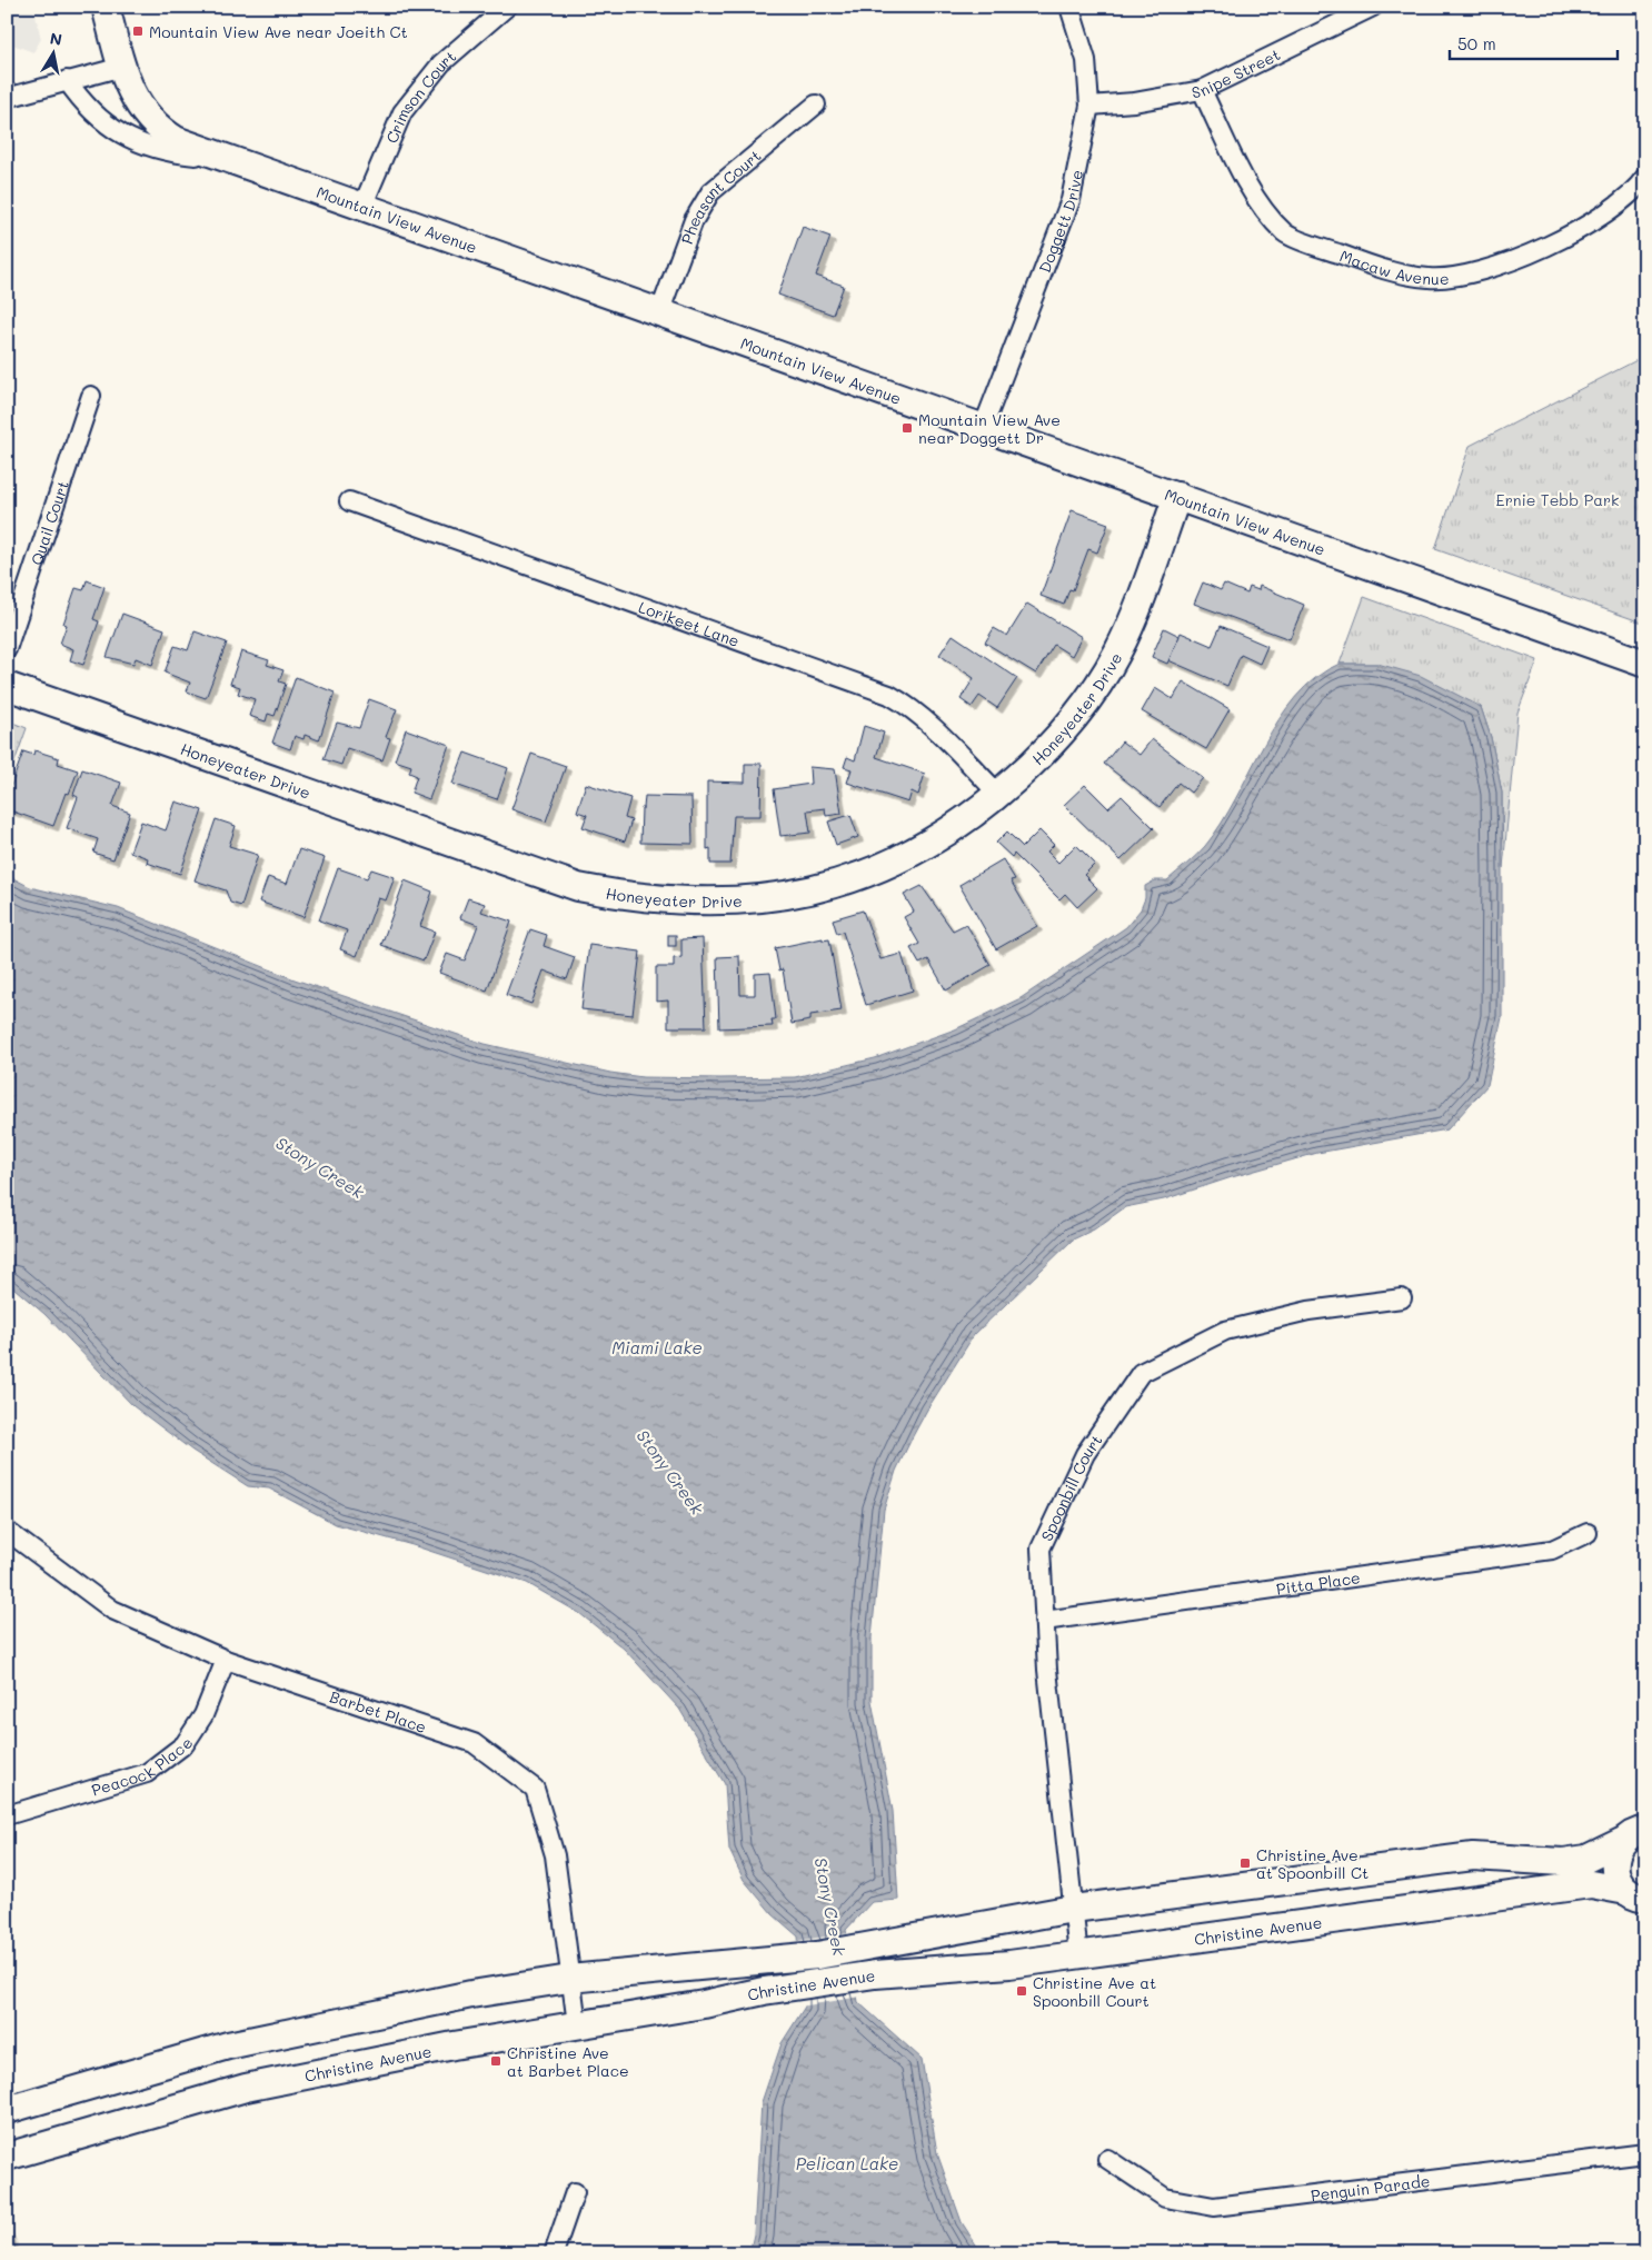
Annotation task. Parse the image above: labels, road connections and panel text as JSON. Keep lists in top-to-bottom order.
{
  "streets": {
    "street": [
      "Snipe Street",
      "Crimson Court",
      "Pheasant Court",
      "Mountain View Avenue",
      "Doggett Drive",
      "Macaw Avenue",
      "Quail Court",
      "Lorikeet Lane",
      "Honeyeater Drive",
      "Spoonbill Court",
      "Pitta Place",
      "Barbet Place",
      "Peacock Place",
      "Christine Avenue",
      "Penguin Parade"
    ]
  },
  "crossings": [
    ["Snipe Street", "Doggett Drive"],
    ["Snipe Street", "Macaw Avenue"],
    ["Crimson Court", "Mountain View Avenue"],
    ["Pheasant Court", "Mountain View Avenue"],
    ["Mountain View Avenue", "Doggett Drive"],
    ["Mountain View Avenue", "Honeyeater Drive"],
    ["Lorikeet Lane", "Honeyeater Drive"],
    ["Spoonbill Court", "Pitta Place"],
    ["Spoonbill Court", "Christine Avenue"],
    ["Barbet Place", "Peacock Place"],
    ["Barbet Place", "Christine Avenue"]
  ],
  "water": ["Stony Creek", "Miami Lake", "Pelican Lake"],
  "parks": ["Ernie Tebb Park"],
  "places": {
    "transit": [
      "Mountain View Ave near Joeith Ct",
      "Mountain View Ave near Doggett Dr",
      "Christine Ave at Spoonbill Ct",
      "Christine Ave at Spoonbill Court",
      "Christine Ave at Barbet Place"
    ]
  },
  "scale_bar": "50 m",
  "north": "top"
}
